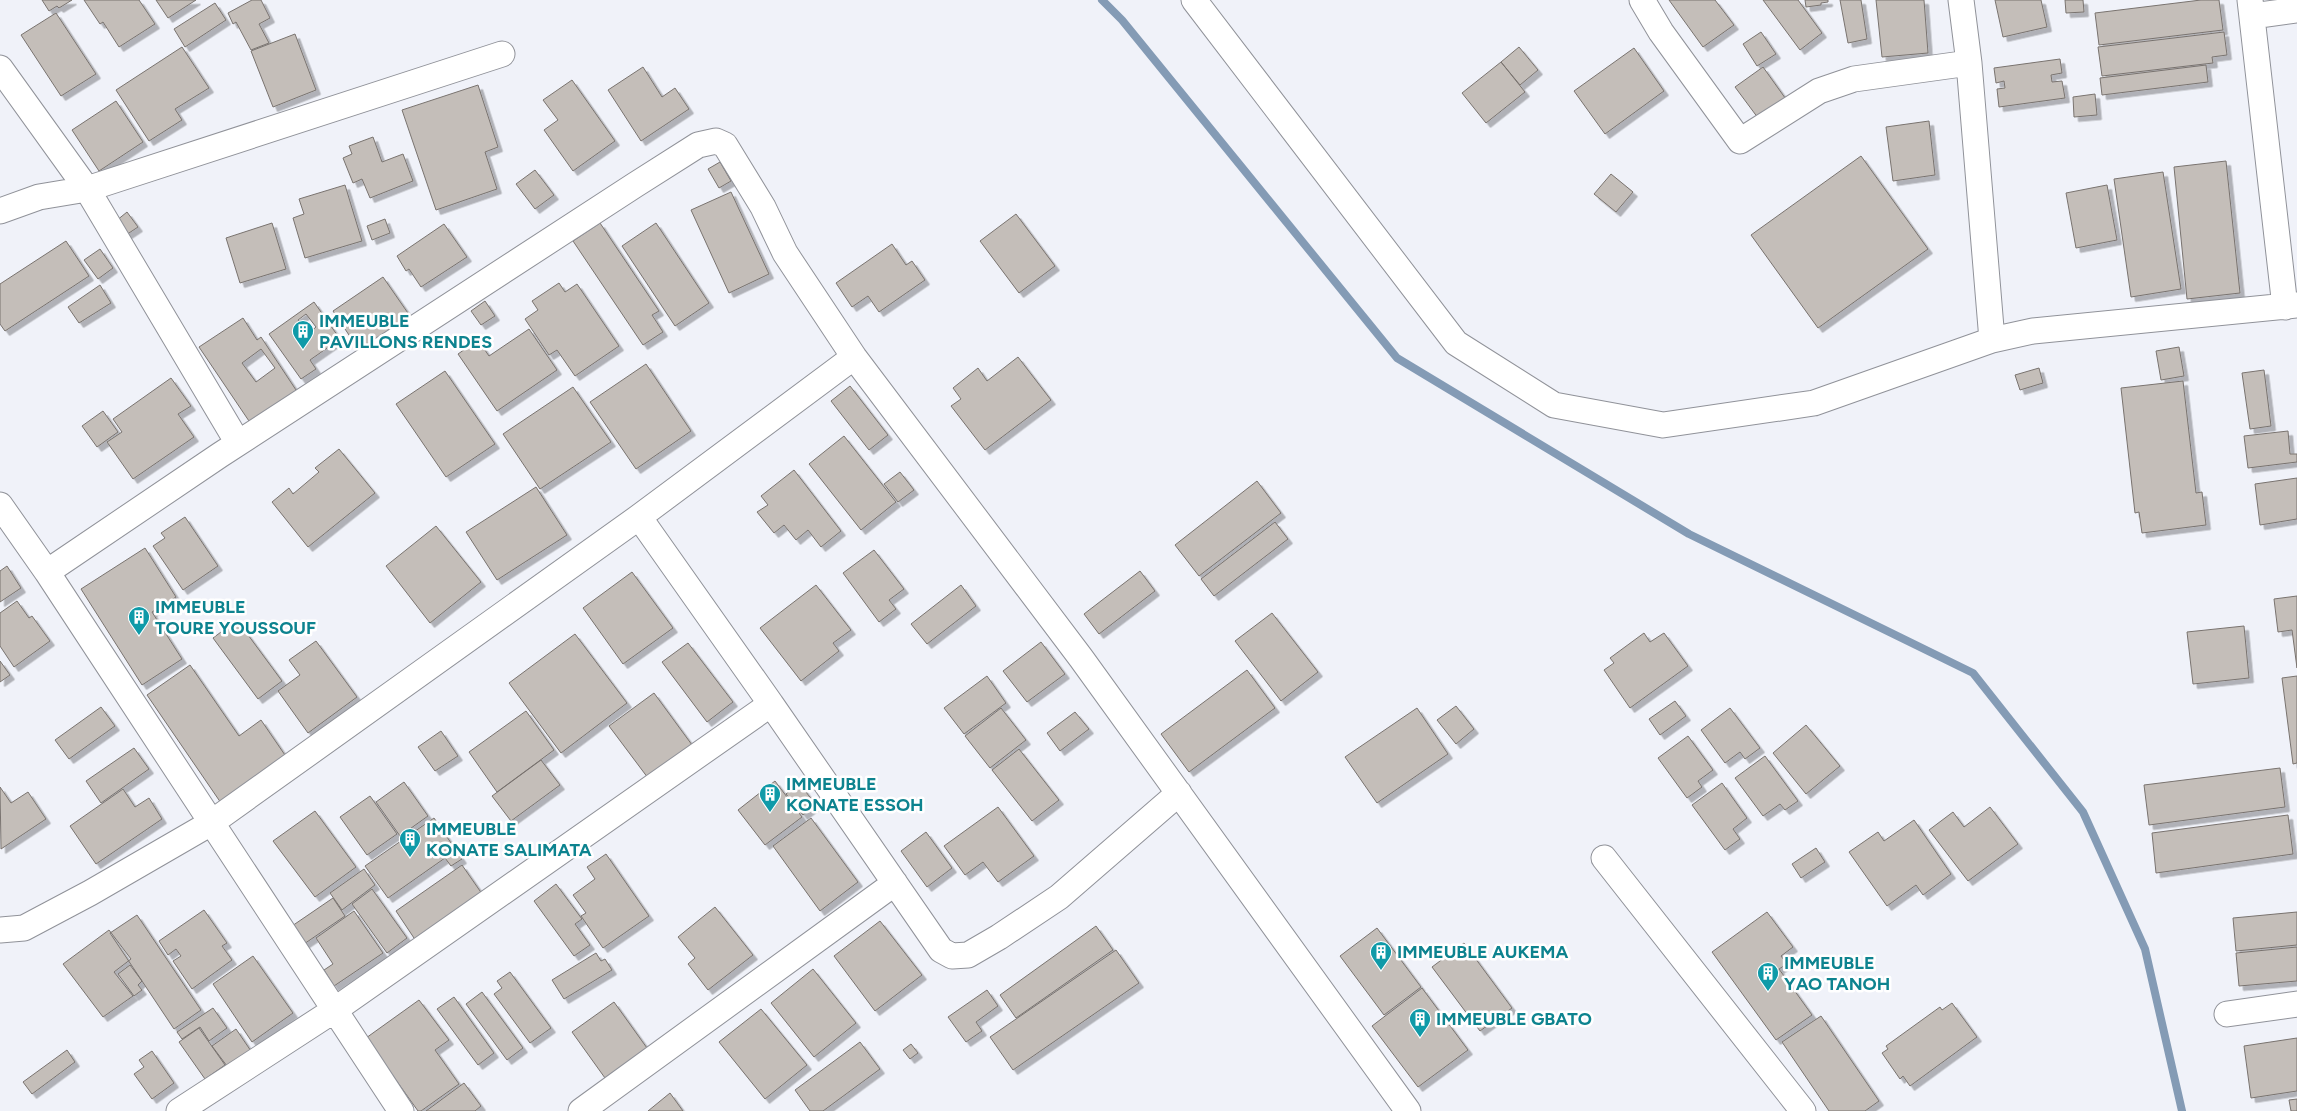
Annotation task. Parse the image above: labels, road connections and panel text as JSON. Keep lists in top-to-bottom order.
{
  "places": {
    "building": [
      "IMMEUBLE PAVILLONS RENDES",
      "IMMEUBLE TOURE YOUSSOUF",
      "IMMEUBLE KONATE ESSOH",
      "IMMEUBLE KONATE SALIMATA",
      "IMMEUBLE AUKEMA",
      "IMMEUBLE YAO TANOH",
      "IMMEUBLE GBATO"
    ]
  }
}
